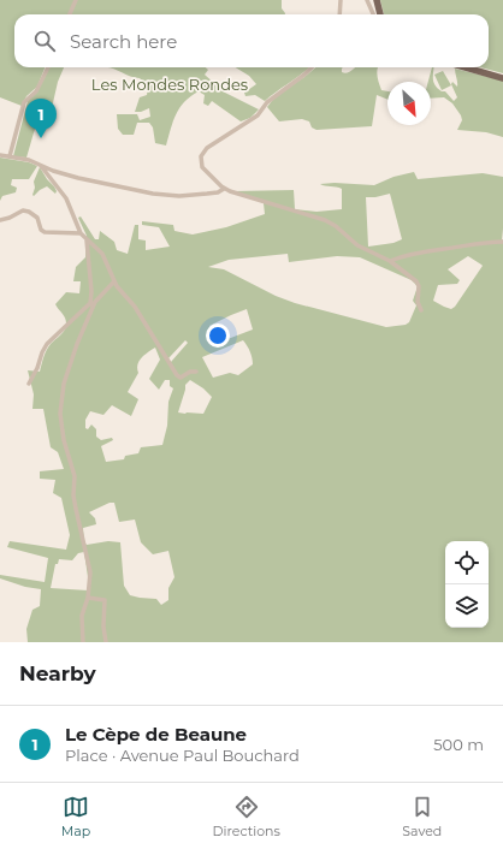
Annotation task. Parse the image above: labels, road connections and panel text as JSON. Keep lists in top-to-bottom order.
{
  "parks": ["Les Mondes Rondes"],
  "north": "bottom right",
  "page": {
    "search": "Search here",
    "pins": "1",
    "heading": "Nearby",
    "list": [
      {
        "mark": "1",
        "name": "Le Cèpe de Beaune",
        "note": "Place · Avenue Paul Bouchard",
        "value": "500 m"
      }
    ],
    "nav": ["Map", "Directions", "Saved"]
  }
}
